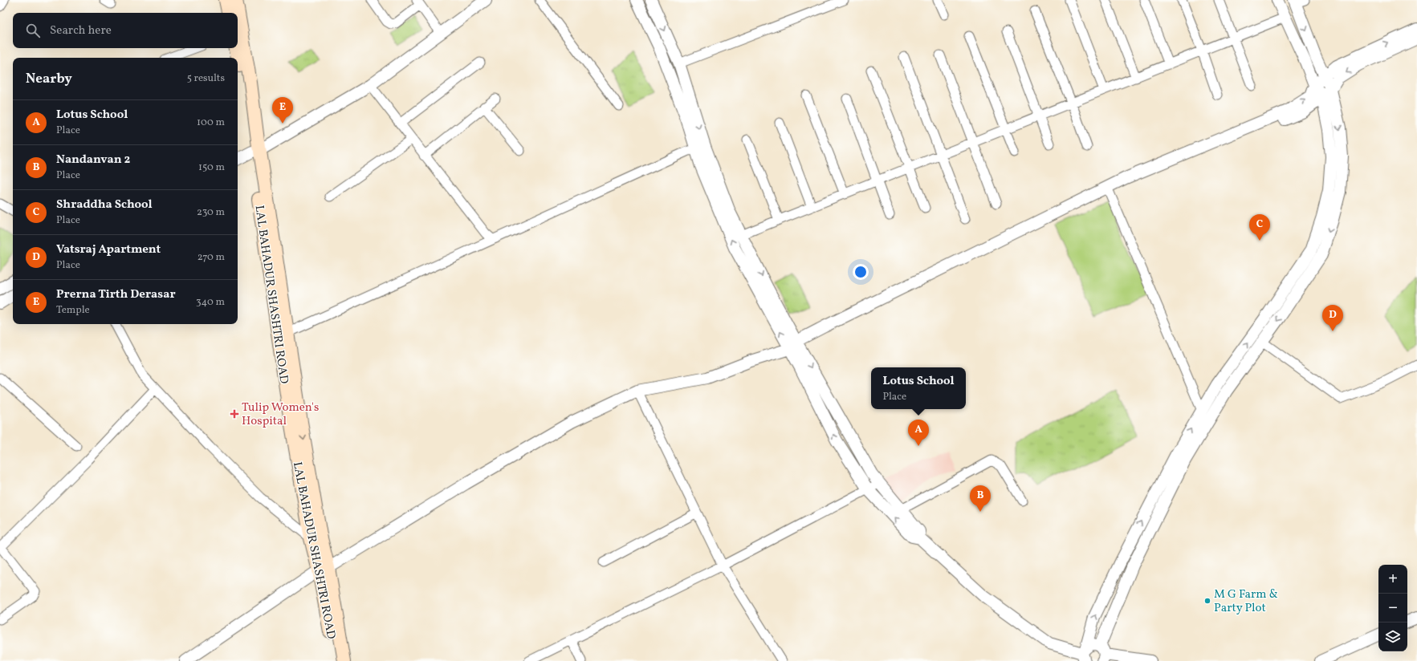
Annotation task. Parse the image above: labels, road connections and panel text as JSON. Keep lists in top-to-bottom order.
{
  "streets": {
    "main road": ["LAL BAHADUR SHASHTRI ROAD"]
  },
  "places": {
    "health": ["Tulip Women's Hospital"],
    "other": ["M G Farm & Party Plot"]
  },
  "page": {
    "search": "Search here",
    "heading": ["Nearby", "5 results"],
    "pins": [
      "E",
      "C",
      "D",
      "A",
      "B"
    ],
    "list": [
      {
        "mark": "A",
        "name": "Lotus School",
        "note": "Place",
        "value": "100 m"
      },
      {
        "mark": "B",
        "name": "Nandanvan 2",
        "note": "Place",
        "value": "150 m"
      },
      {
        "mark": "C",
        "name": "Shraddha School",
        "note": "Place",
        "value": "230 m"
      },
      {
        "mark": "D",
        "name": "Vatsraj Apartment",
        "note": "Place",
        "value": "270 m"
      },
      {
        "mark": "E",
        "name": "Prerna Tirth Derasar",
        "note": "Temple",
        "value": "340 m"
      }
    ],
    "popup": ["Lotus School", "Place"],
    "map_buttons": ["+", "−"]
  }
}
